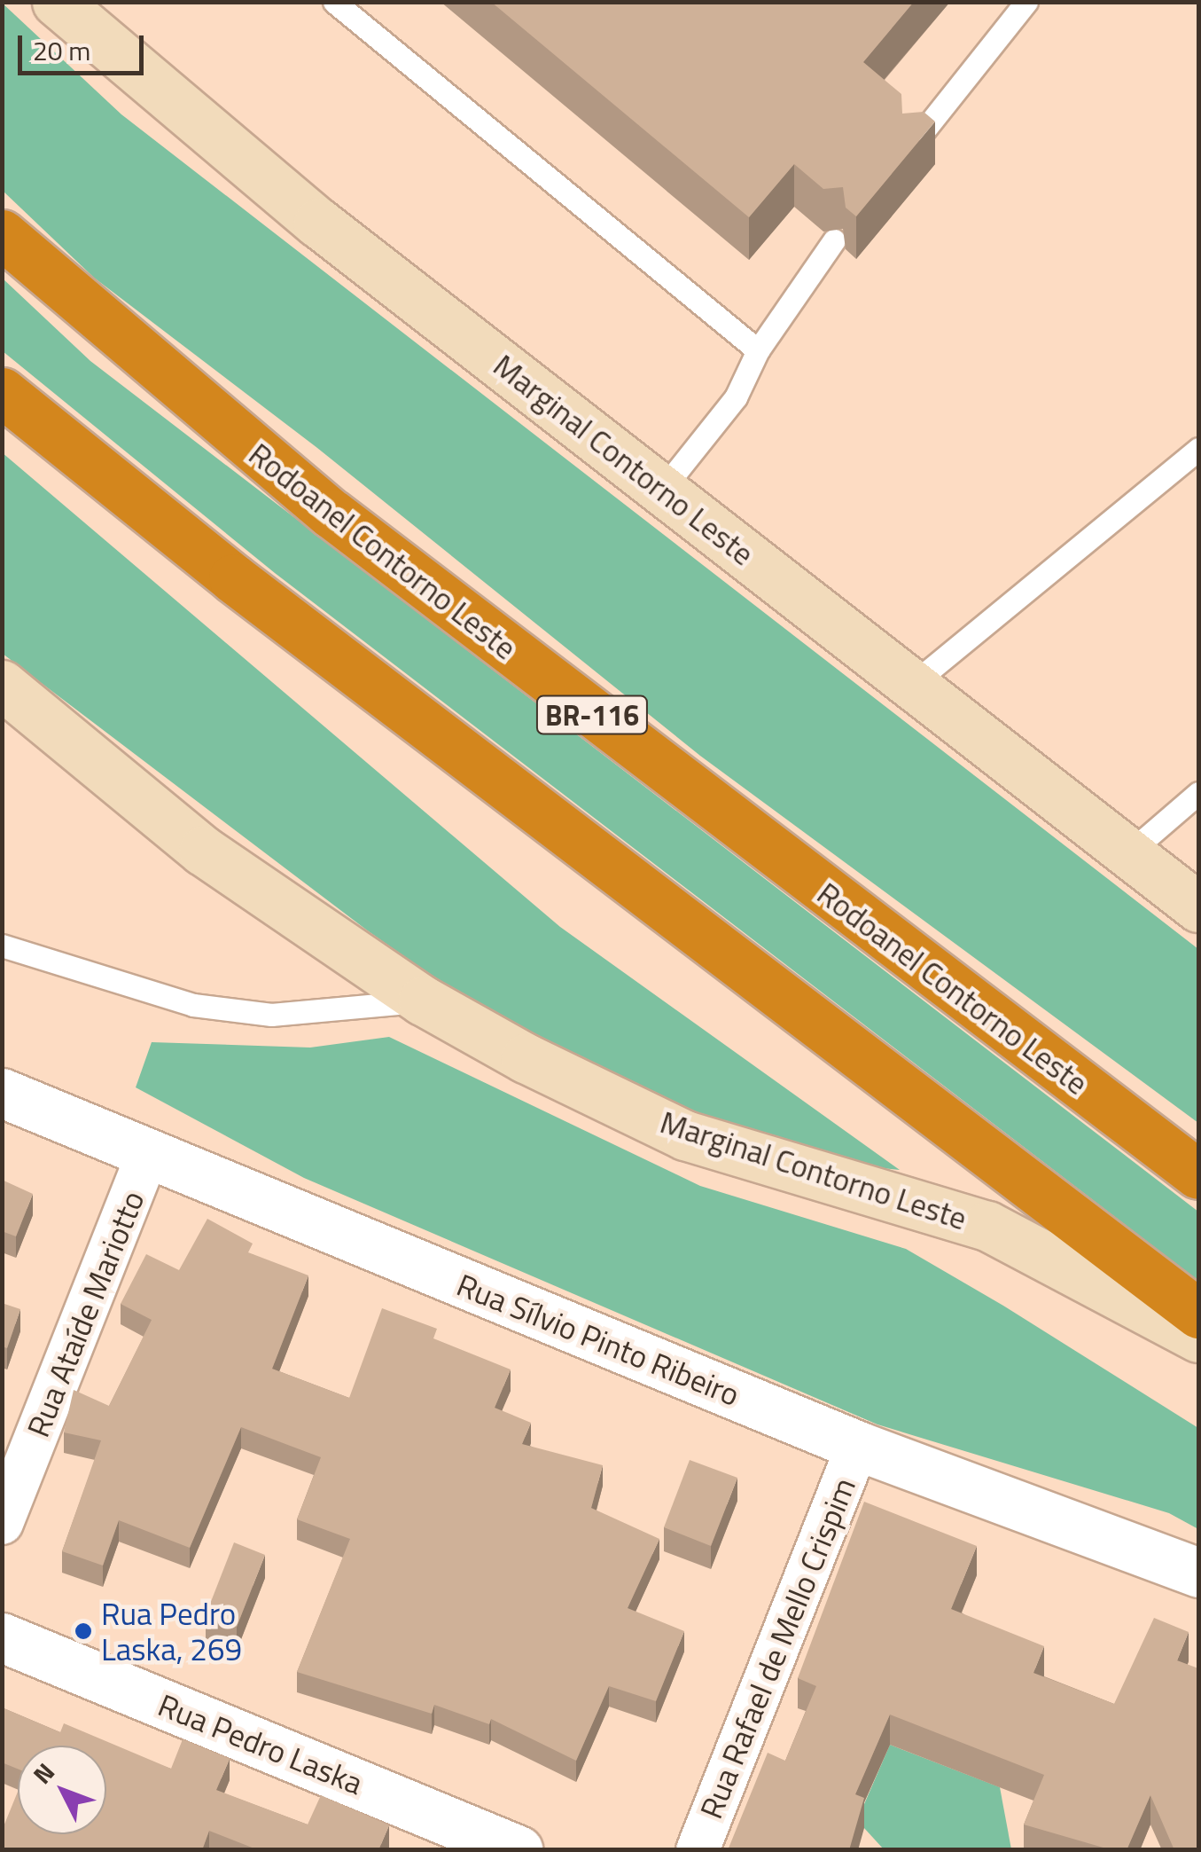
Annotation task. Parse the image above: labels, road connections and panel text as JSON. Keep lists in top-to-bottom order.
{
  "streets": {
    "highway": ["Rodoanel Contorno Leste", "BR-116"],
    "main road": ["Marginal Contorno Leste"],
    "street": [
      "Rua Ataíde Mariotto",
      "Rua Sílvio Pinto Ribeiro",
      "Rua Rafael de Mello Crispim",
      "Rua Pedro Laska"
    ]
  },
  "crossings": [
    ["Rua Ataíde Mariotto", "Rua Sílvio Pinto Ribeiro"],
    ["Rua Sílvio Pinto Ribeiro", "Rua Rafael de Mello Crispim"]
  ],
  "places": ["Rua Pedro Laska, 269"],
  "scale_bar": "20 m",
  "north": "top left"
}
